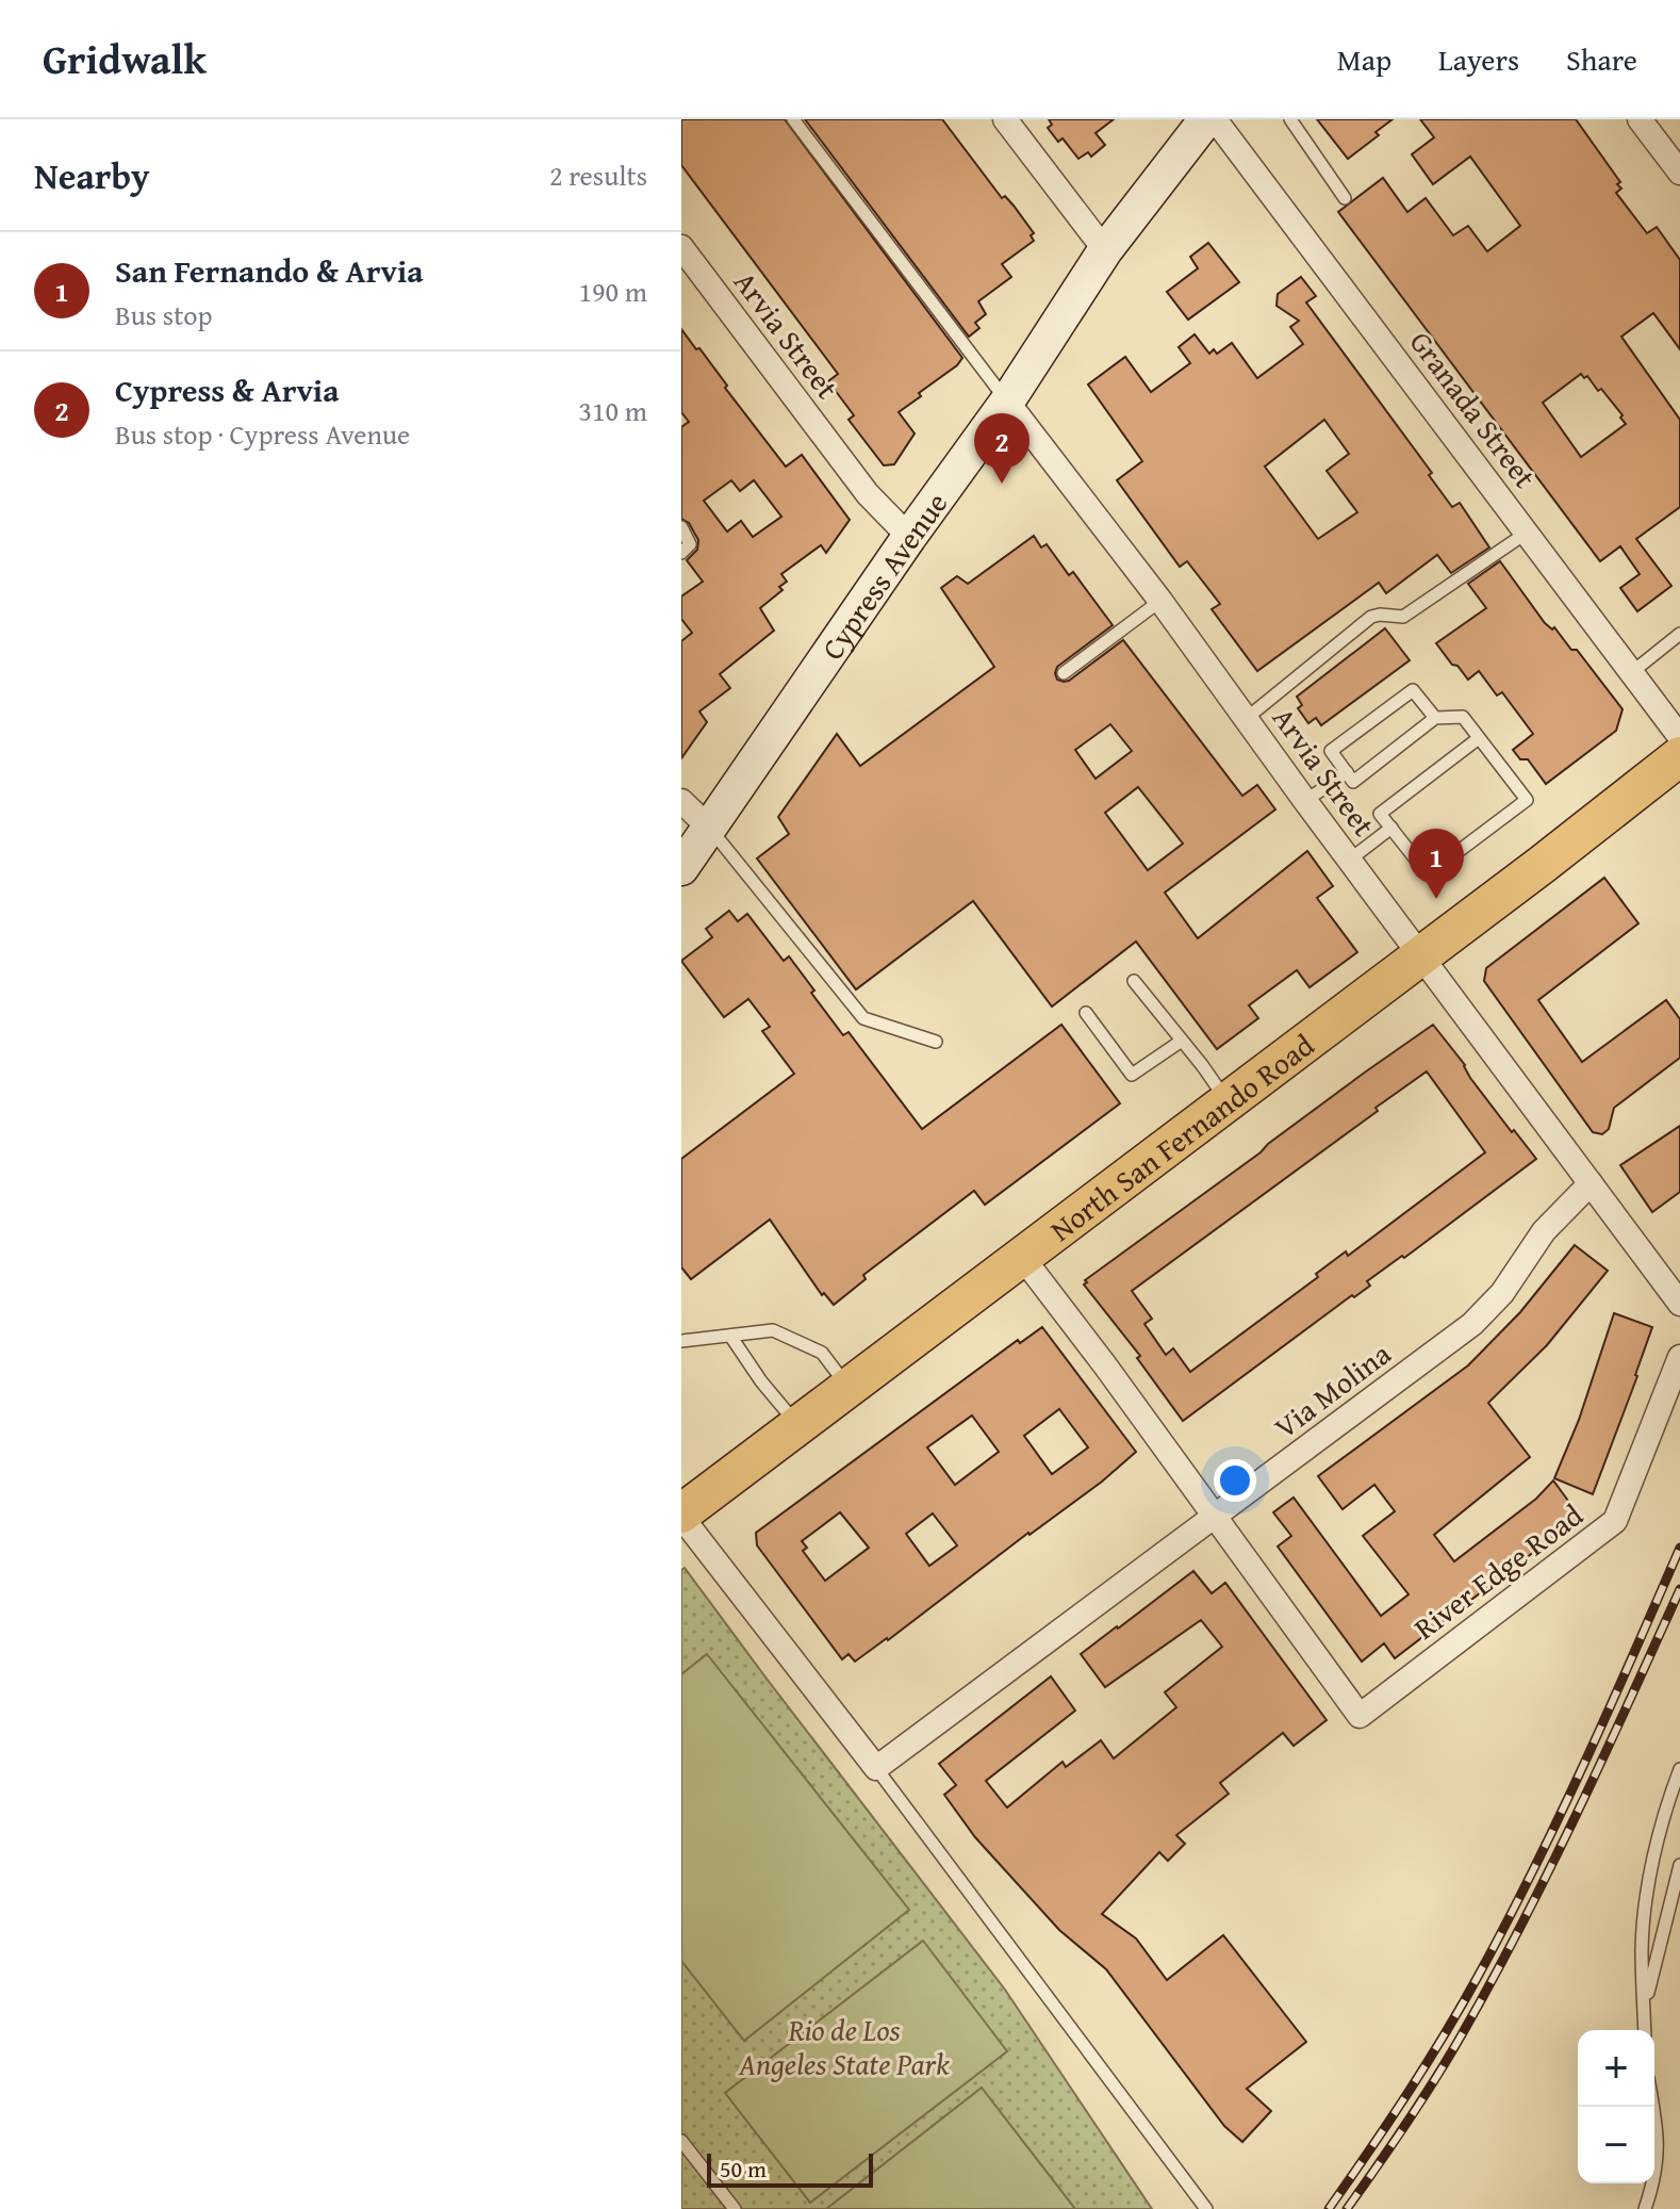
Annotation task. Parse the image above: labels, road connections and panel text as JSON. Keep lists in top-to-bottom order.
{
  "streets": {
    "main road": ["North San Fernando Road"],
    "street": [
      "Arvia Street",
      "Granada Street",
      "Cypress Avenue",
      "Via Molina",
      "River Edge Road"
    ]
  },
  "crossings": [
    ["Arvia Street", "Cypress Avenue"],
    ["Arvia Street", "North San Fernando Road"],
    ["Arvia Street", "Via Molina"],
    ["Via Molina", "River Edge Road"]
  ],
  "parks": ["Rio de Los Angeles State Park"],
  "scale_bar": "50 m",
  "page": {
    "header": "Gridwalk",
    "nav": ["Map", "Layers", "Share"],
    "heading": ["Nearby", "2 results"],
    "list": [
      {
        "mark": "1",
        "name": "San Fernando & Arvia",
        "note": "Bus stop",
        "value": "190 m"
      },
      {
        "mark": "2",
        "name": "Cypress & Arvia",
        "note": "Bus stop · Cypress Avenue",
        "value": "310 m"
      }
    ],
    "pins": ["2", "1"],
    "map_buttons": ["+", "−"],
    "scale": "50 m"
  }
}
